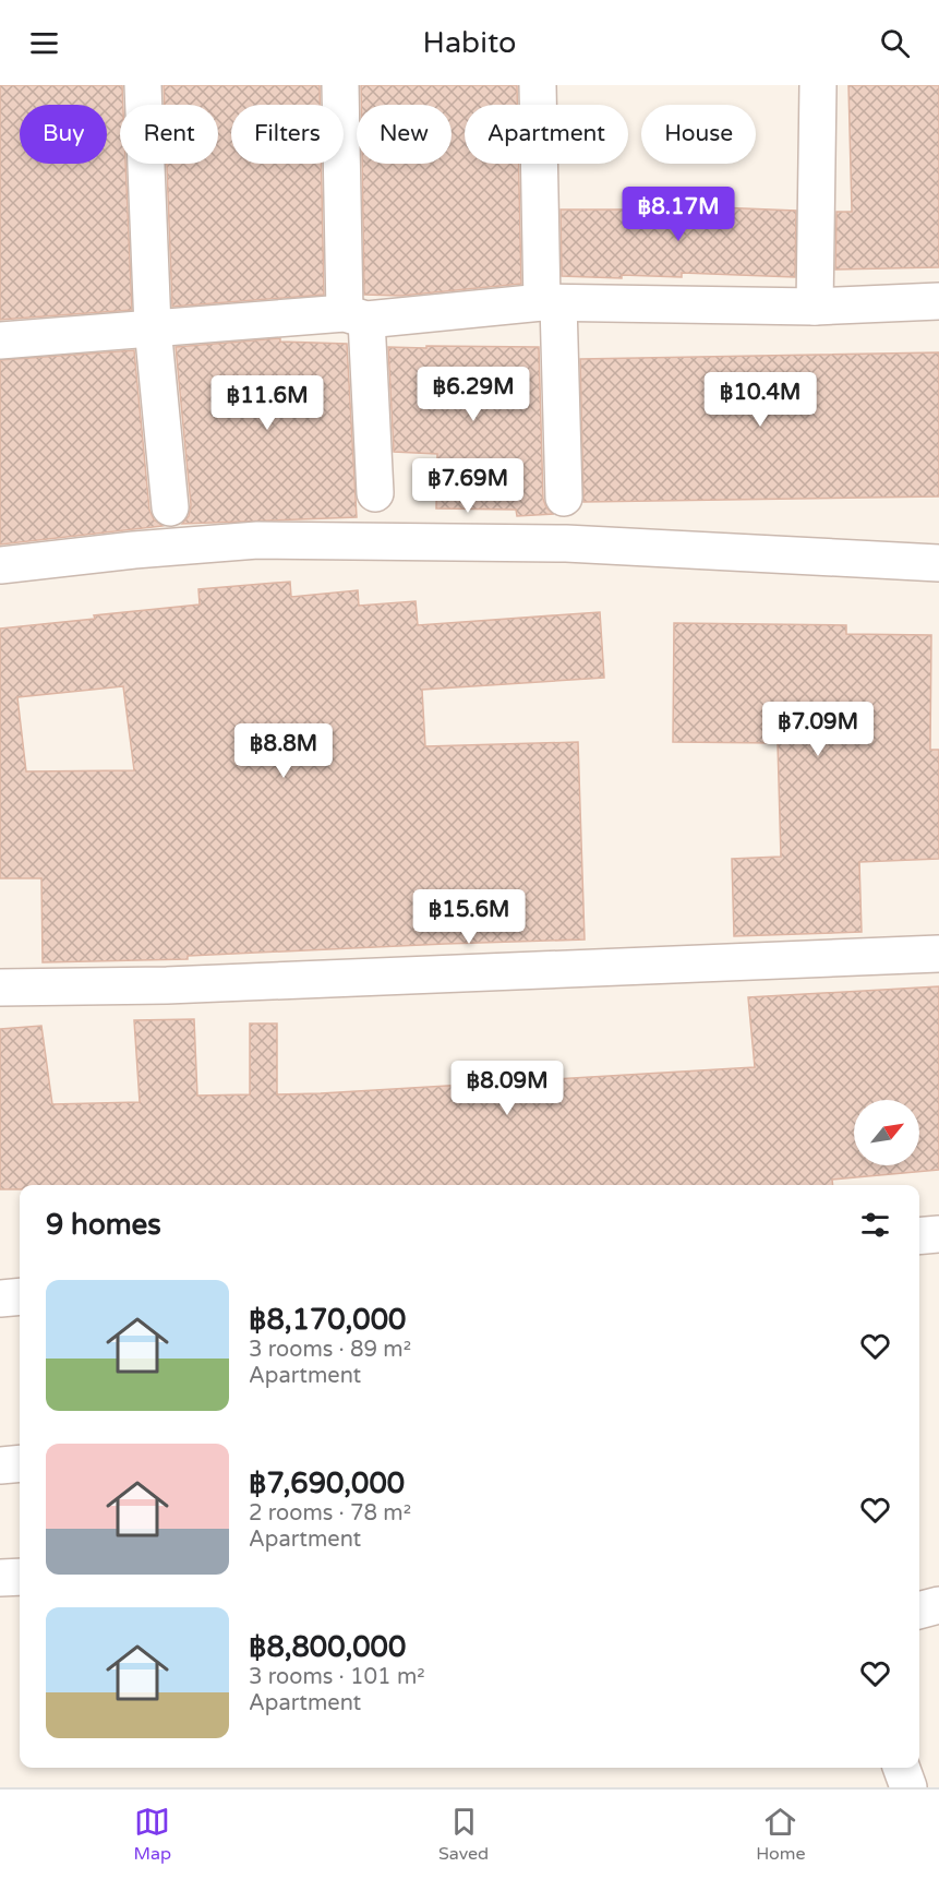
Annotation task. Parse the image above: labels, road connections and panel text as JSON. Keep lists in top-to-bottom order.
{
  "north": "top right",
  "page": {
    "header": "Habito",
    "chip": [
      "Buy",
      "Rent",
      "Filters",
      "New",
      "Apartment",
      "House"
    ],
    "price": [
      "฿8.17M",
      "฿6.29M",
      "฿10.4M",
      "฿11.6M",
      "฿7.69M",
      "฿7.09M",
      "฿8.8M",
      "฿15.6M",
      "฿8.09M"
    ],
    "heading": "9 homes",
    "list": [
      {
        "name": "฿8,170,000",
        "note": "3 rooms · 89 m² · Apartment"
      },
      {
        "name": "฿7,690,000",
        "note": "2 rooms · 78 m² · Apartment"
      },
      {
        "name": "฿8,800,000",
        "note": "3 rooms · 101 m² · Apartment"
      }
    ],
    "tabs": ["Map", "Saved", "Home"]
  }
}
